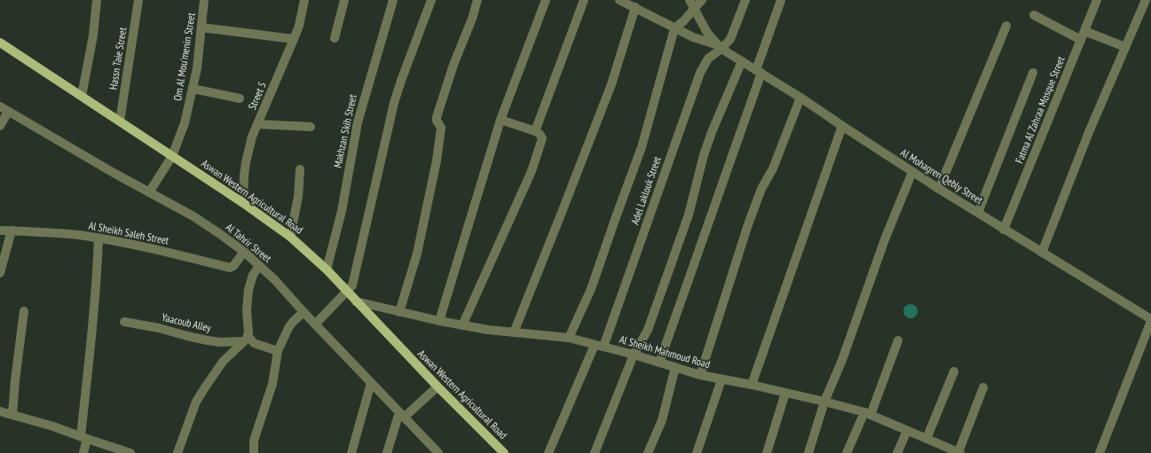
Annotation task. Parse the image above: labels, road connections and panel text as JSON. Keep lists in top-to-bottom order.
{
  "streets": {
    "main road": ["Aswan Western Agricultural Road"],
    "street": [
      "Om Al Mou'menin Street",
      "Hassn Taie Street",
      "Street 5",
      "Fatma Al Zahraa Mosque Street",
      "Makhzan Skih Street",
      "Al Mohagren Qebly Street",
      "Adel Laklouk Street",
      "Al Sheikh Saleh Street",
      "Al Tahrir Street",
      "Yaacoub Alley",
      "Al Sheikh Mahmoud Road"
    ]
  },
  "crossings": [
    ["Om Al Mou'menin Street", "Aswan Western Agricultural Road"],
    ["Om Al Mou'menin Street", "Al Tahrir Street"],
    ["Hassn Taie Street", "Aswan Western Agricultural Road"],
    ["Street 5", "Aswan Western Agricultural Road"],
    ["Fatma Al Zahraa Mosque Street", "Al Mohagren Qebly Street"],
    ["Makhzan Skih Street", "Aswan Western Agricultural Road"],
    ["Al Mohagren Qebly Street", "Adel Laklouk Street"],
    ["Adel Laklouk Street", "Al Sheikh Mahmoud Road"],
    ["Aswan Western Agricultural Road", "Al Sheikh Mahmoud Road"],
    ["Al Sheikh Saleh Street", "Al Tahrir Street"]
  ]
}
